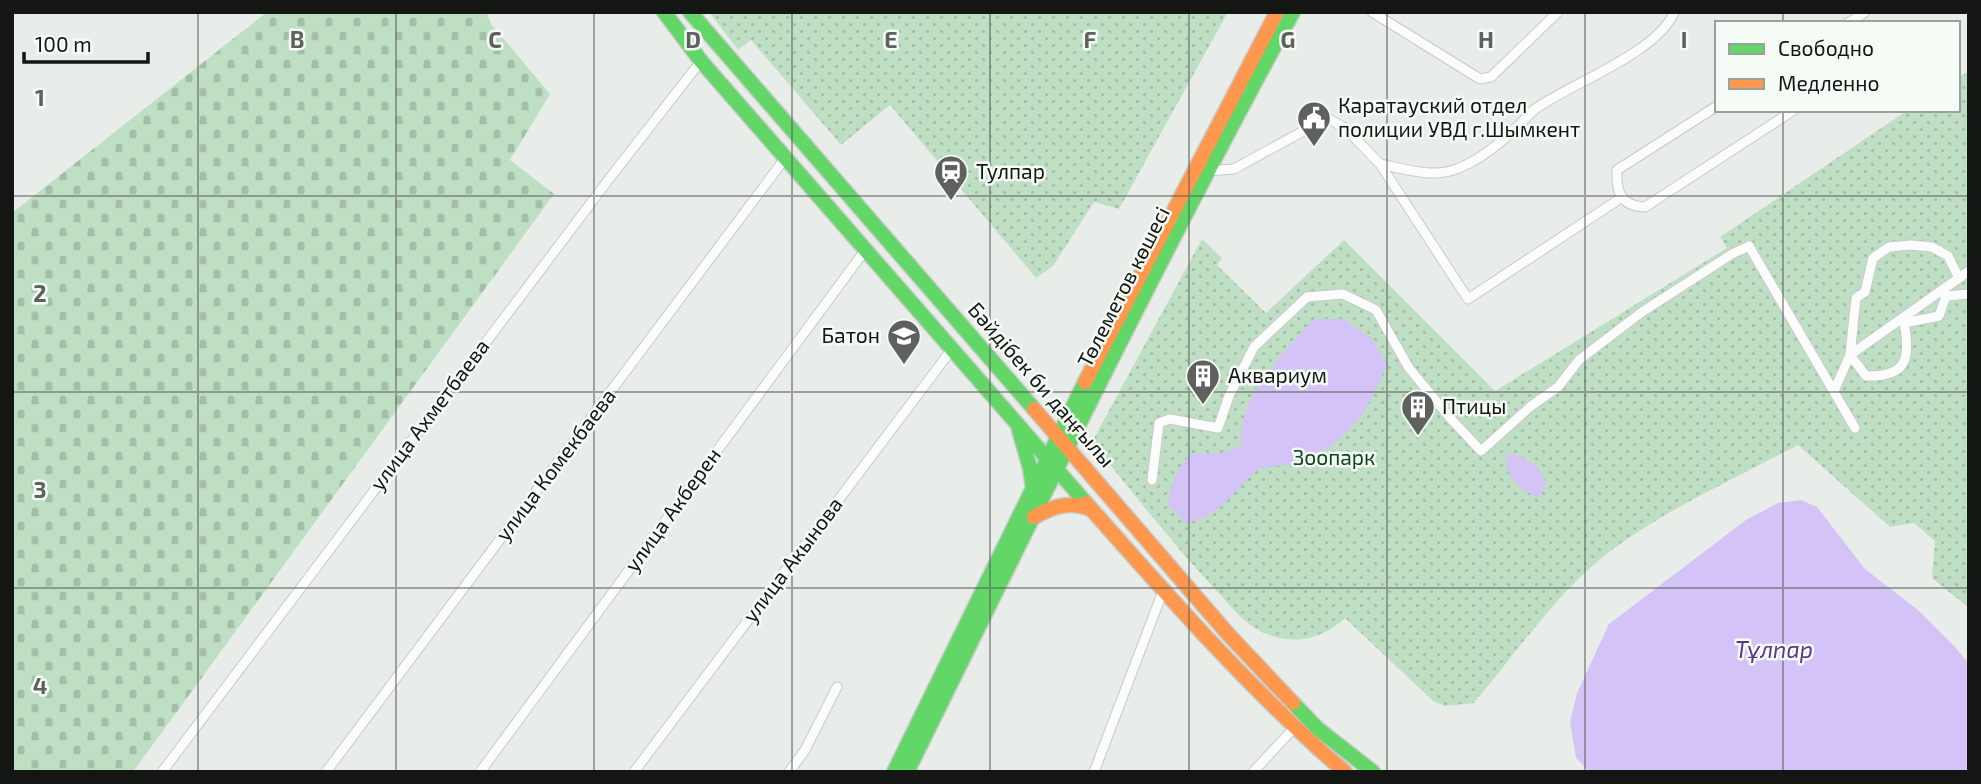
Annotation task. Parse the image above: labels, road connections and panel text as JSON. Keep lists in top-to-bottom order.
{
  "streets": {
    "main road": ["Төлеметов көшесі", "Бәйдібек би даңғылы"],
    "street": [
      "улица Ахметбаева",
      "улица Комекбаева",
      "улица Акберен",
      "улица Акынова"
    ]
  },
  "crossings": [
    ["Төлеметов көшесі", "Бәйдібек би даңғылы"],
    ["Бәйдібек би даңғылы", "улица Ахметбаева"],
    ["Бәйдібек би даңғылы", "улица Комекбаева"],
    ["Бәйдібек би даңғылы", "улица Акберен"],
    ["Бәйдібек би даңғылы", "улица Акынова"]
  ],
  "water": ["Тұлпар"],
  "parks": ["Зоопарк"],
  "places": {
    "public building": ["Каратауский отдел полиции УВД г.Шымкент"],
    "station": ["Тулпар"],
    "school or university": ["Батон"],
    "building": ["Аквариум", "Птицы"]
  },
  "legend": ["Свободно", "Медленно"],
  "scale_bar": "100 m",
  "grid": {
    "columns": [
      "B",
      "C",
      "D",
      "E",
      "F",
      "G",
      "H",
      "I"
    ],
    "rows": [
      "1",
      "2",
      "3",
      "4"
    ]
  }
}
